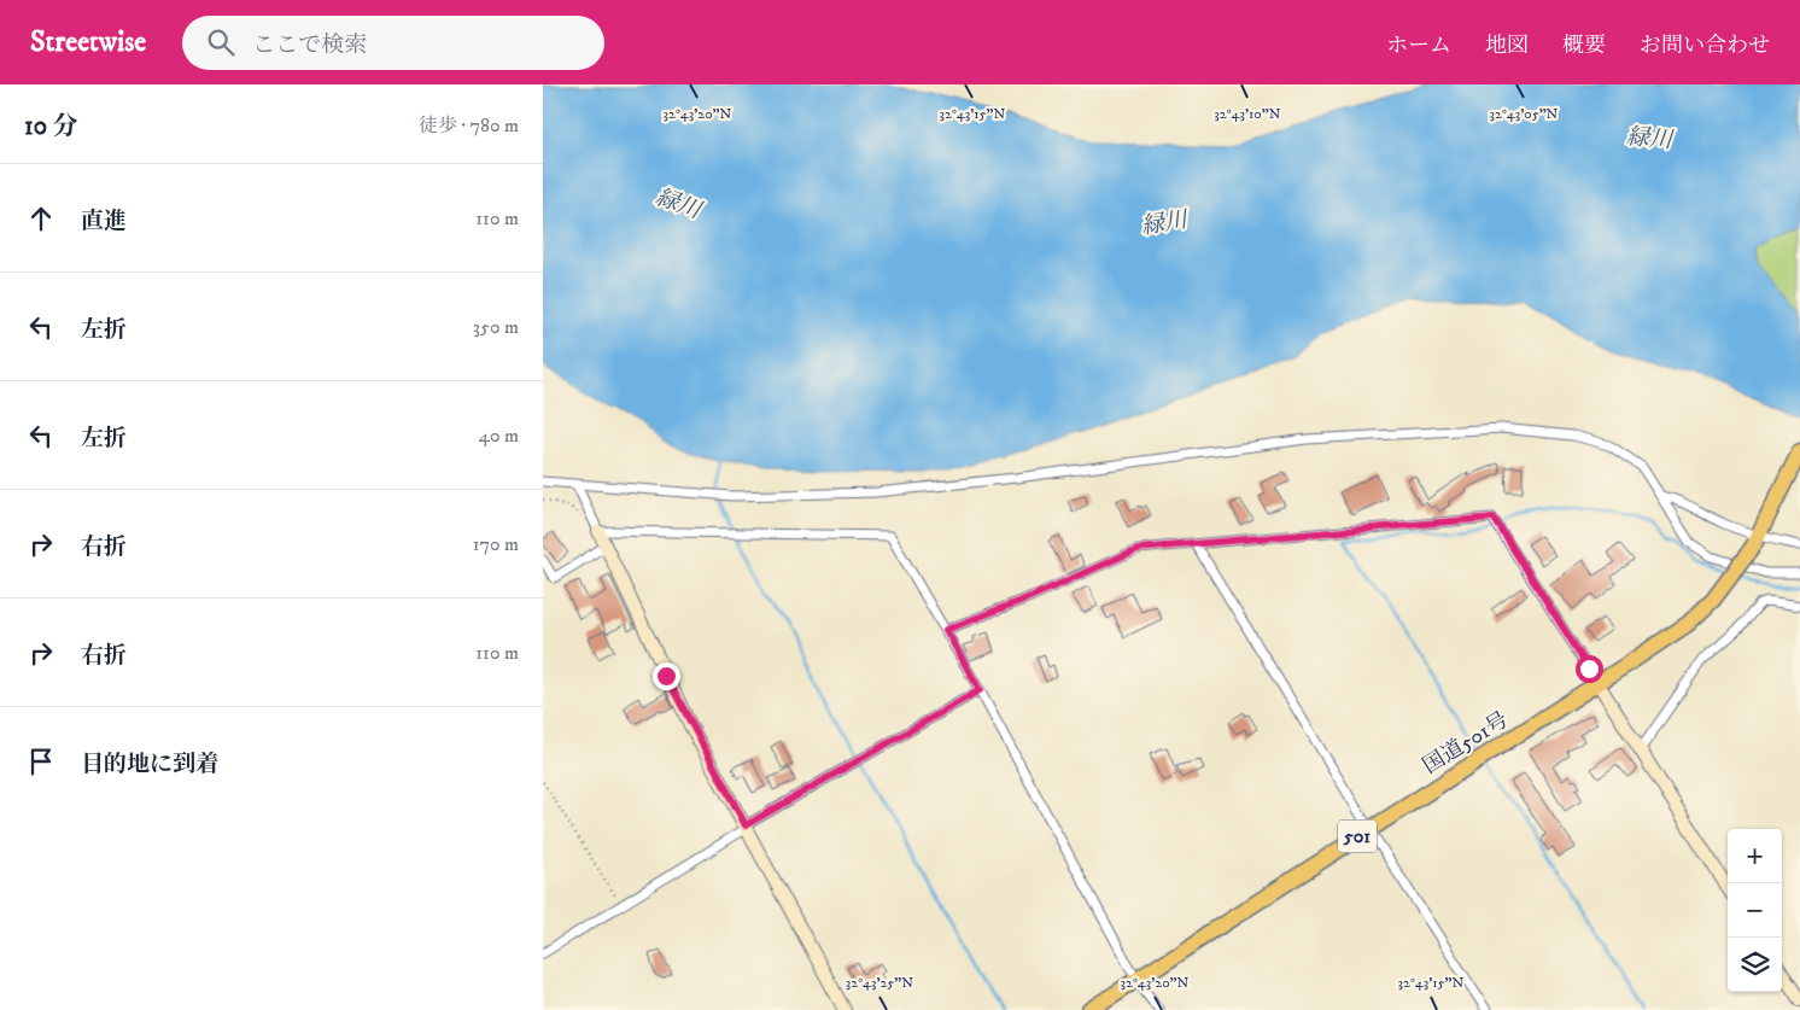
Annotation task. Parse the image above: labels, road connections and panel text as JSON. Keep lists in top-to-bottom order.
{
  "streets": {
    "highway": ["国道501号", "501"]
  },
  "water": ["緑川"],
  "page": {
    "header": "Streetwise",
    "search": "ここで検索",
    "nav": [
      "ホーム",
      "地図",
      "概要",
      "お問い合わせ"
    ],
    "heading": ["10 分", "徒歩 · 780 m"],
    "list": [
      ["直進", "110 m"],
      ["左折", "350 m"],
      ["左折", "40 m"],
      ["右折", "170 m"],
      ["右折", "110 m"],
      "目的地に到着"
    ],
    "map_buttons": ["+", "−"]
  },
  "coordinates": [
    "32°43'20\"N",
    "32°43'15\"N",
    "32°43'10\"N",
    "32°43'05\"N",
    "32°43'25\"N"
  ]
}
